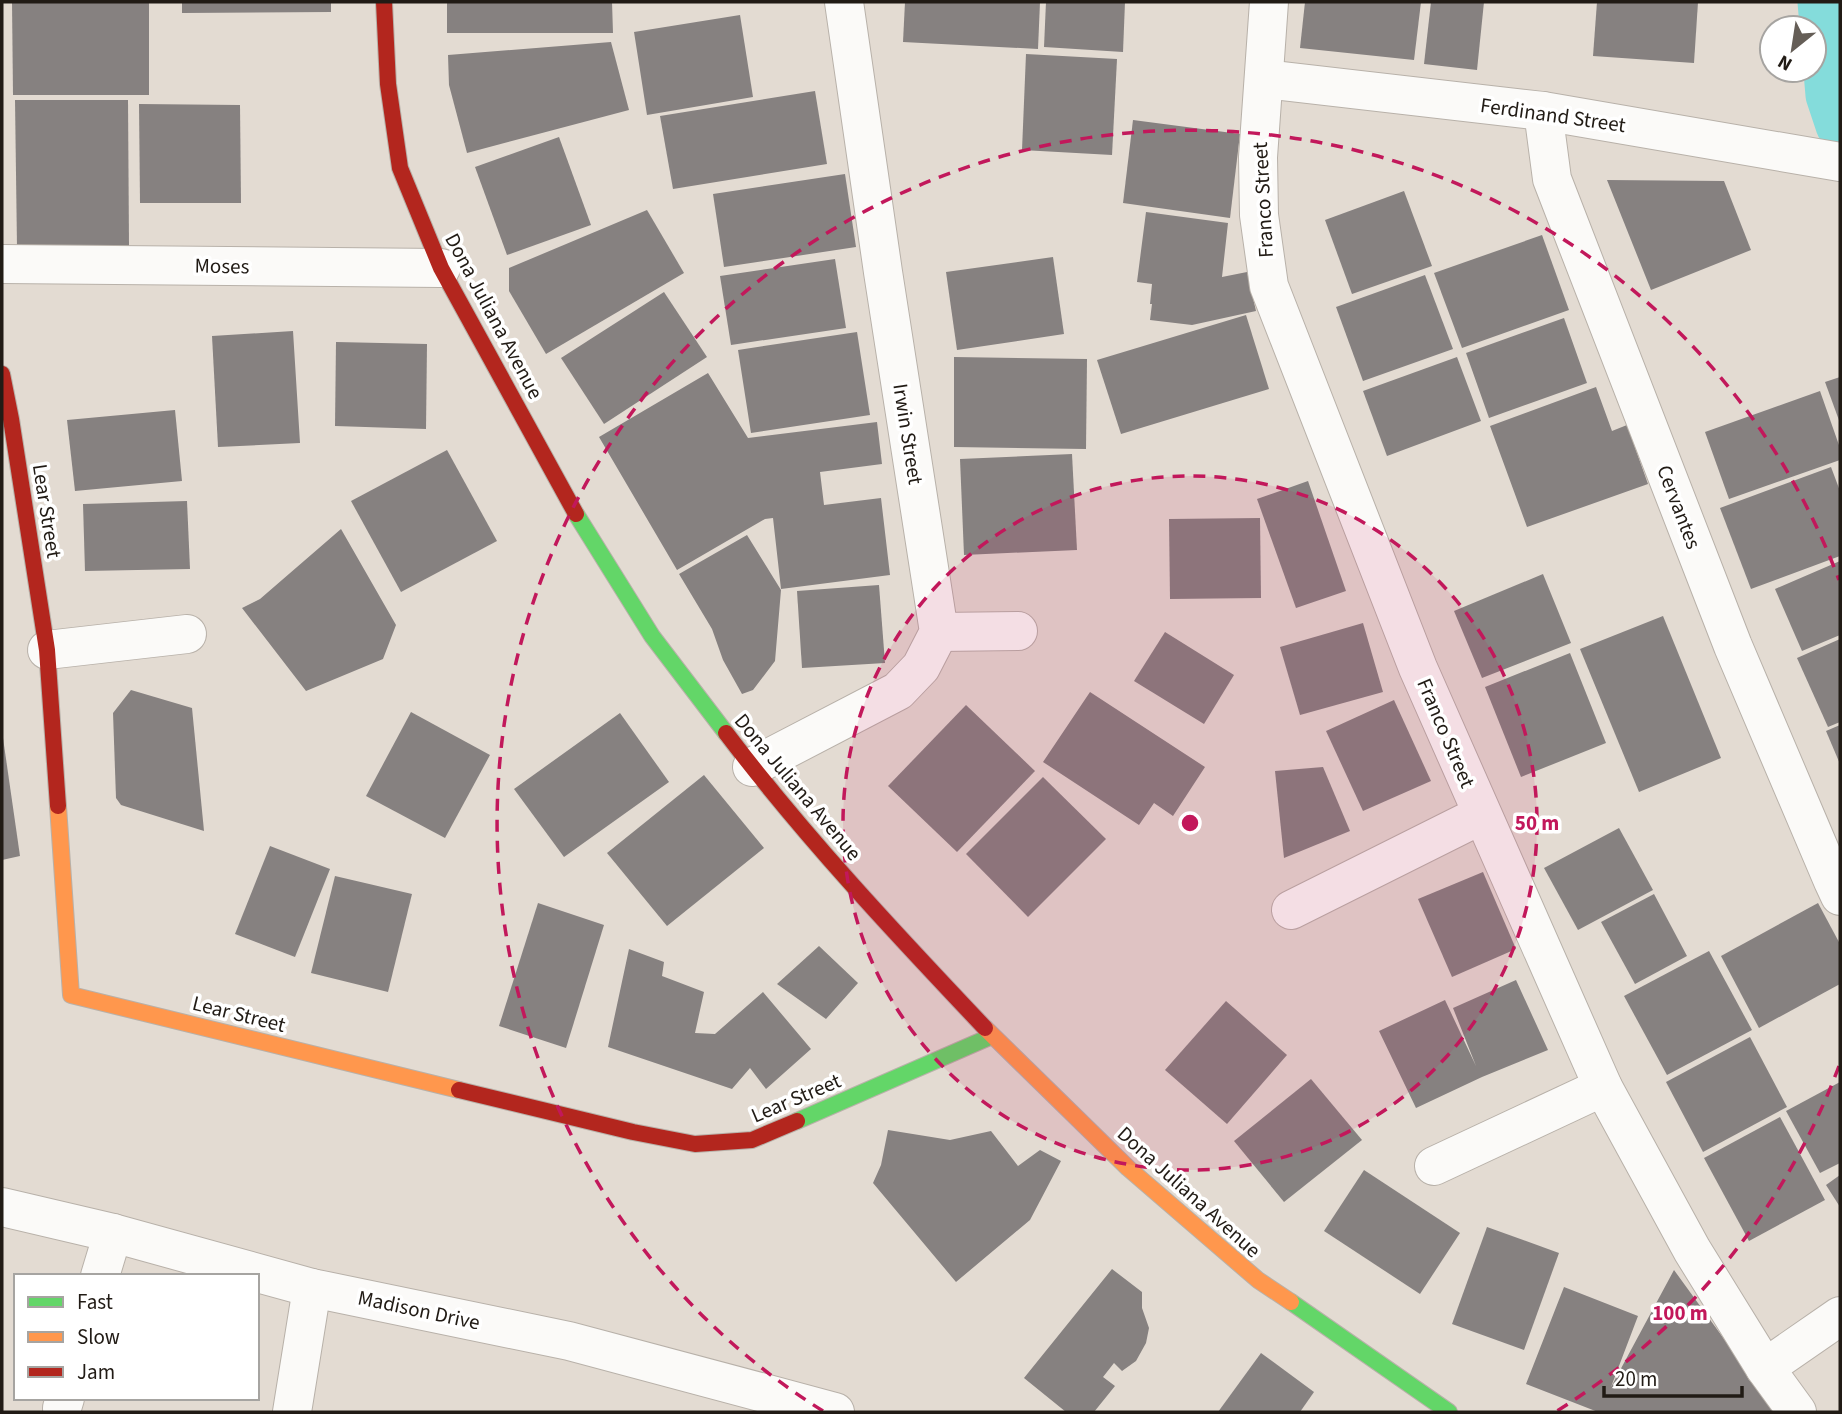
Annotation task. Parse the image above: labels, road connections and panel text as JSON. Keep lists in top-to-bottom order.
{
  "streets": {
    "street": [
      "Ferdinand Street",
      "Franco Street",
      "Moses",
      "Dona Juliana Avenue",
      "Irwin Street",
      "Cervantes",
      "Lear Street",
      "Madison Drive"
    ]
  },
  "crossings": [
    ["Ferdinand Street", "Franco Street"],
    ["Ferdinand Street", "Cervantes"],
    ["Moses", "Dona Juliana Avenue"],
    ["Dona Juliana Avenue", "Lear Street"]
  ],
  "legend": ["Fast", "Slow", "Jam"],
  "scale_bar": "20 m",
  "north": "bottom left",
  "rings": ["50 m", "100 m"]
}
